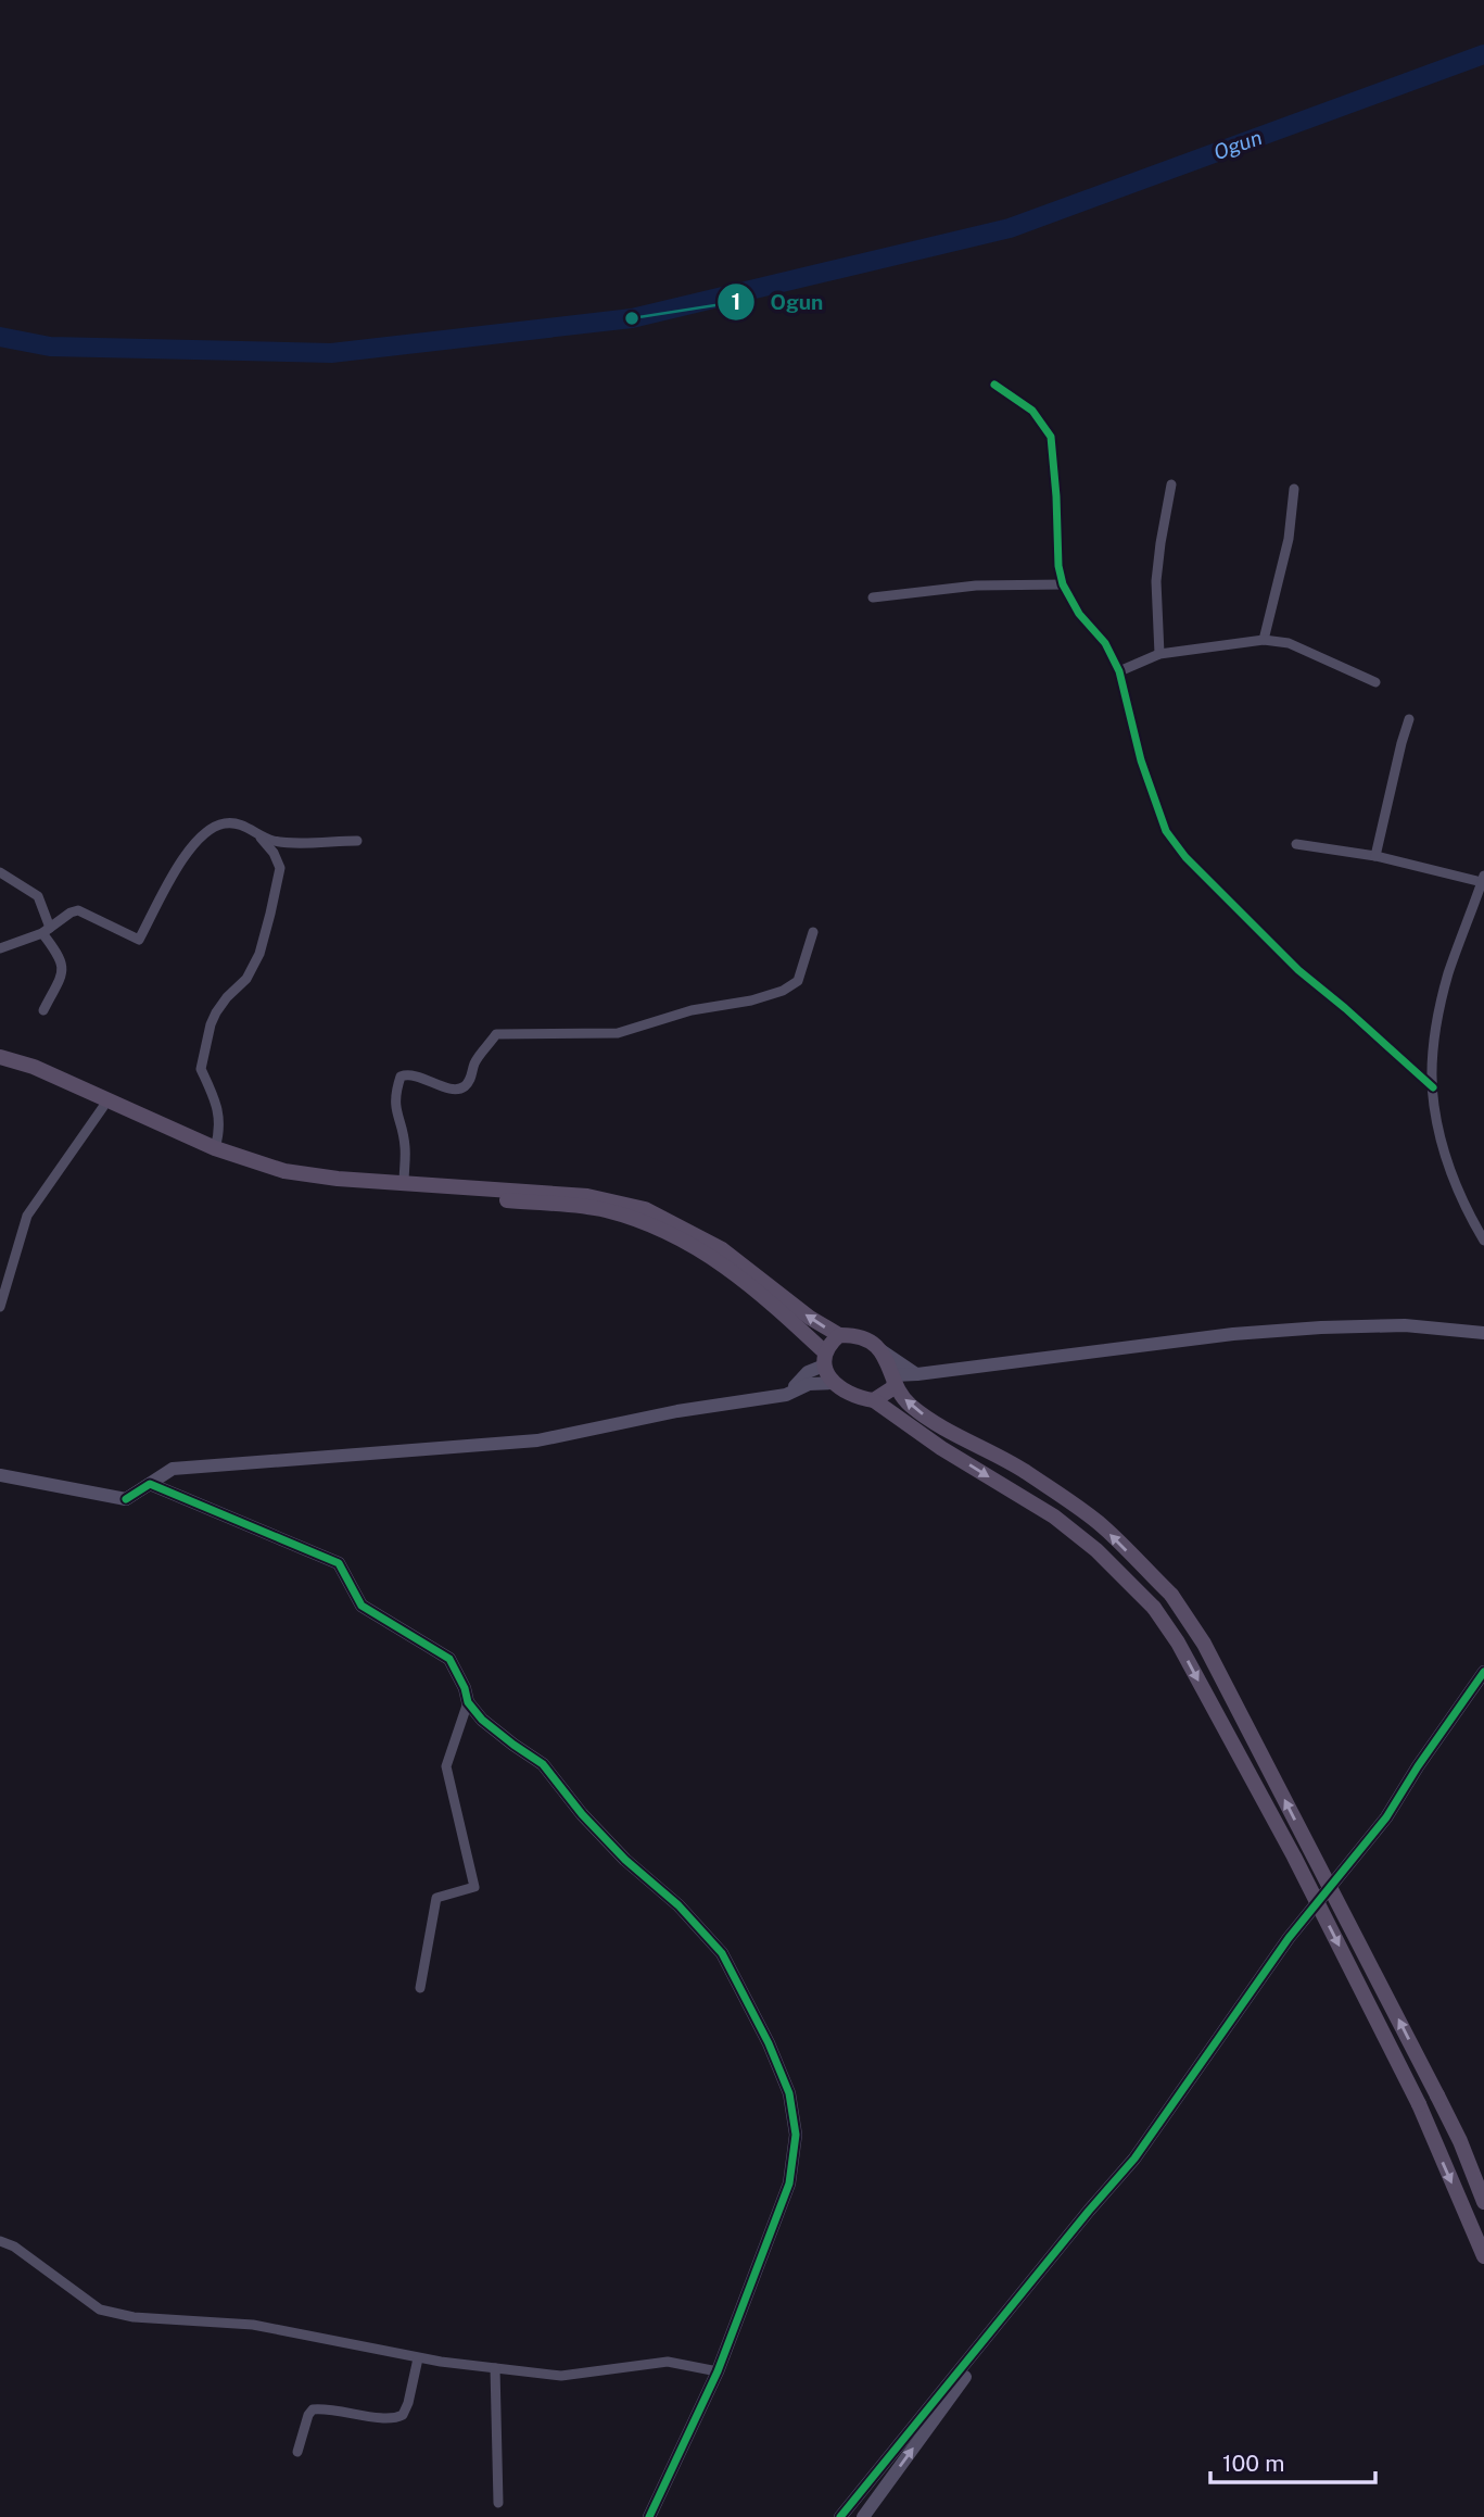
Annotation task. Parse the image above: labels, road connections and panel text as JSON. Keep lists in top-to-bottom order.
{
  "water": ["Ogun"],
  "places": ["Ogun"],
  "scale_bar": "100 m"
}
